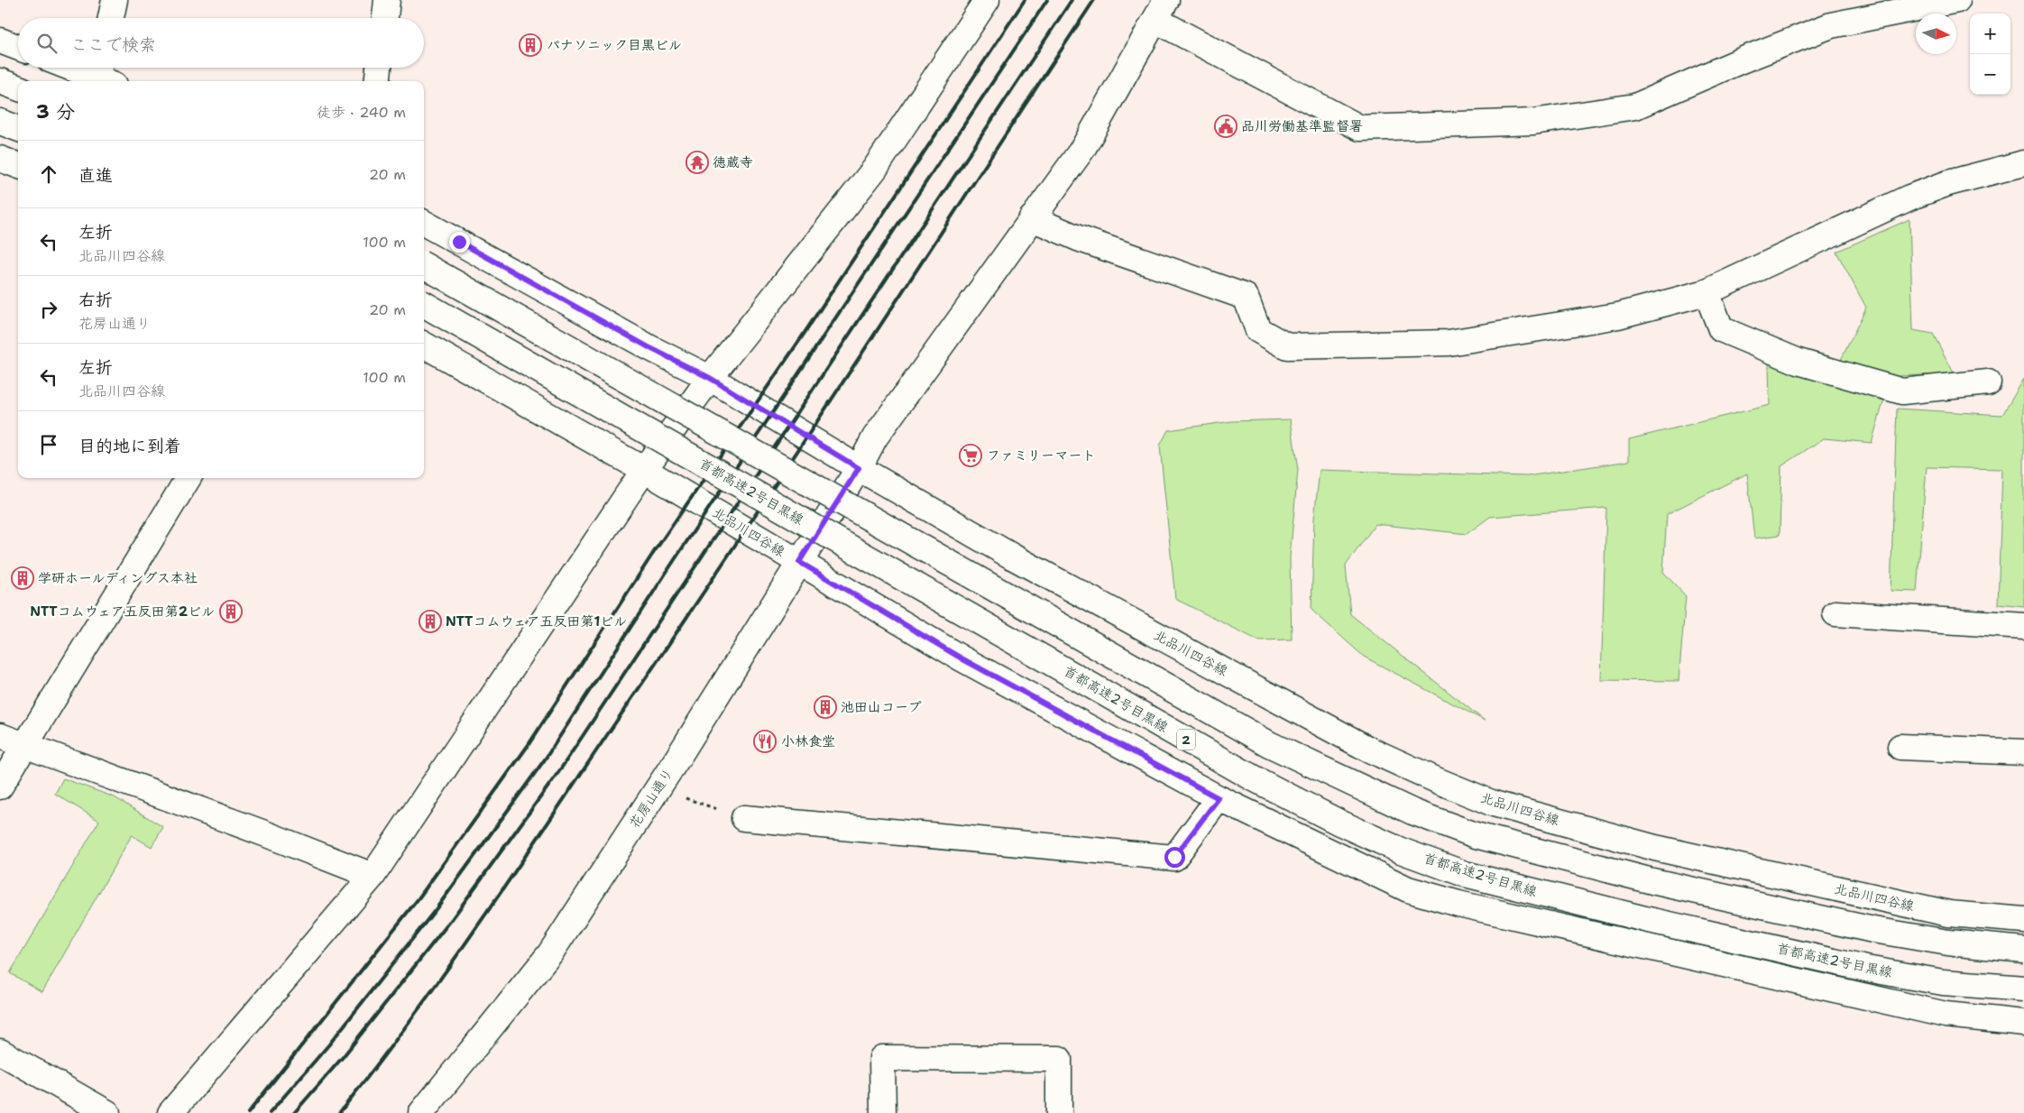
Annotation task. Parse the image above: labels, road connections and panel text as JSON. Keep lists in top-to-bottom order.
{
  "streets": {
    "main road": [
      "首都高速2号目黒線",
      "北品川四谷線",
      "2",
      "花房山通り"
    ]
  },
  "crossings": [
    ["北品川四谷線", "花房山通り"]
  ],
  "places": {
    "building": [
      "パナソニック目黒ビル",
      "学研ホールディングス本社",
      "NTTコムウェア五反田第2ビル",
      "NTTコムウェア五反田第1ビル",
      "池田山コープ"
    ],
    "public building": ["品川労働基準監督署"],
    "temple": ["徳蔵寺"],
    "supermarket": ["ファミリーマート"],
    "restaurant": ["小林食堂"]
  },
  "north": "right",
  "page": {
    "map_buttons": ["+", "−"],
    "search": "ここで検索",
    "heading": ["3 分", "徒歩 · 240 m"],
    "list": [
      ["直進", "20 m"],
      ["左折", "北品川四谷線", "100 m"],
      ["右折", "花房山通り", "20 m"],
      ["左折", "北品川四谷線", "100 m"],
      "目的地に到着"
    ]
  }
}
